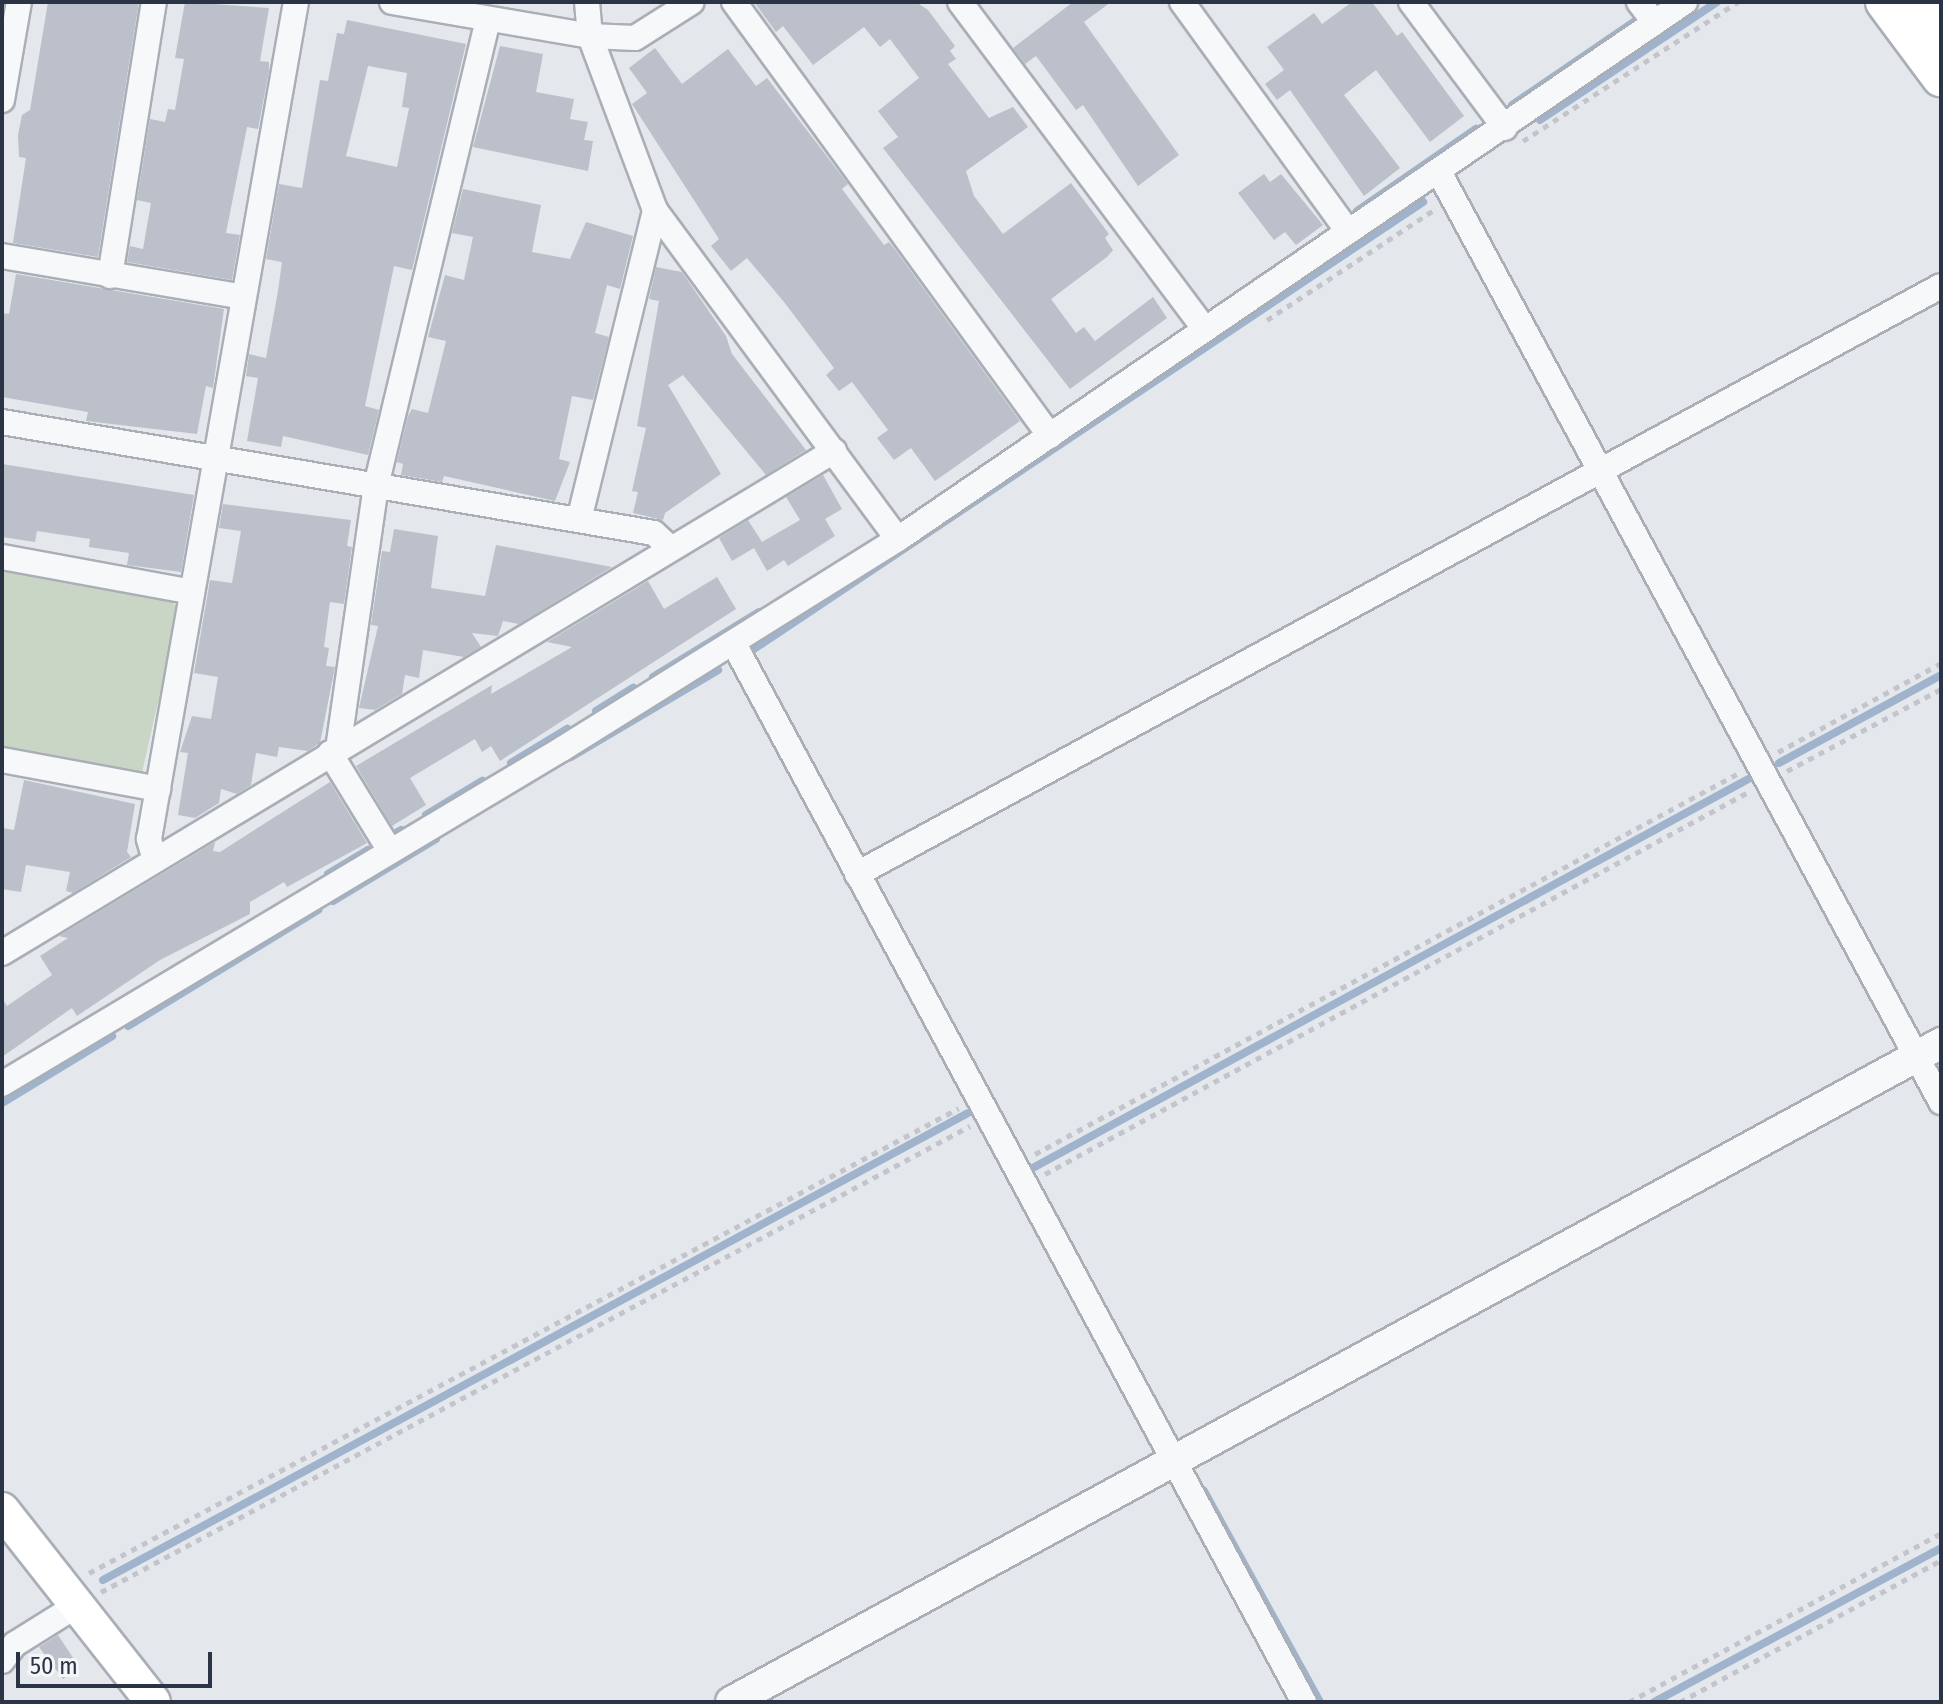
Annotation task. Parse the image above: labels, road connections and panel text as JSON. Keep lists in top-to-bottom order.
{
  "scale_bar": "50 m"
}
